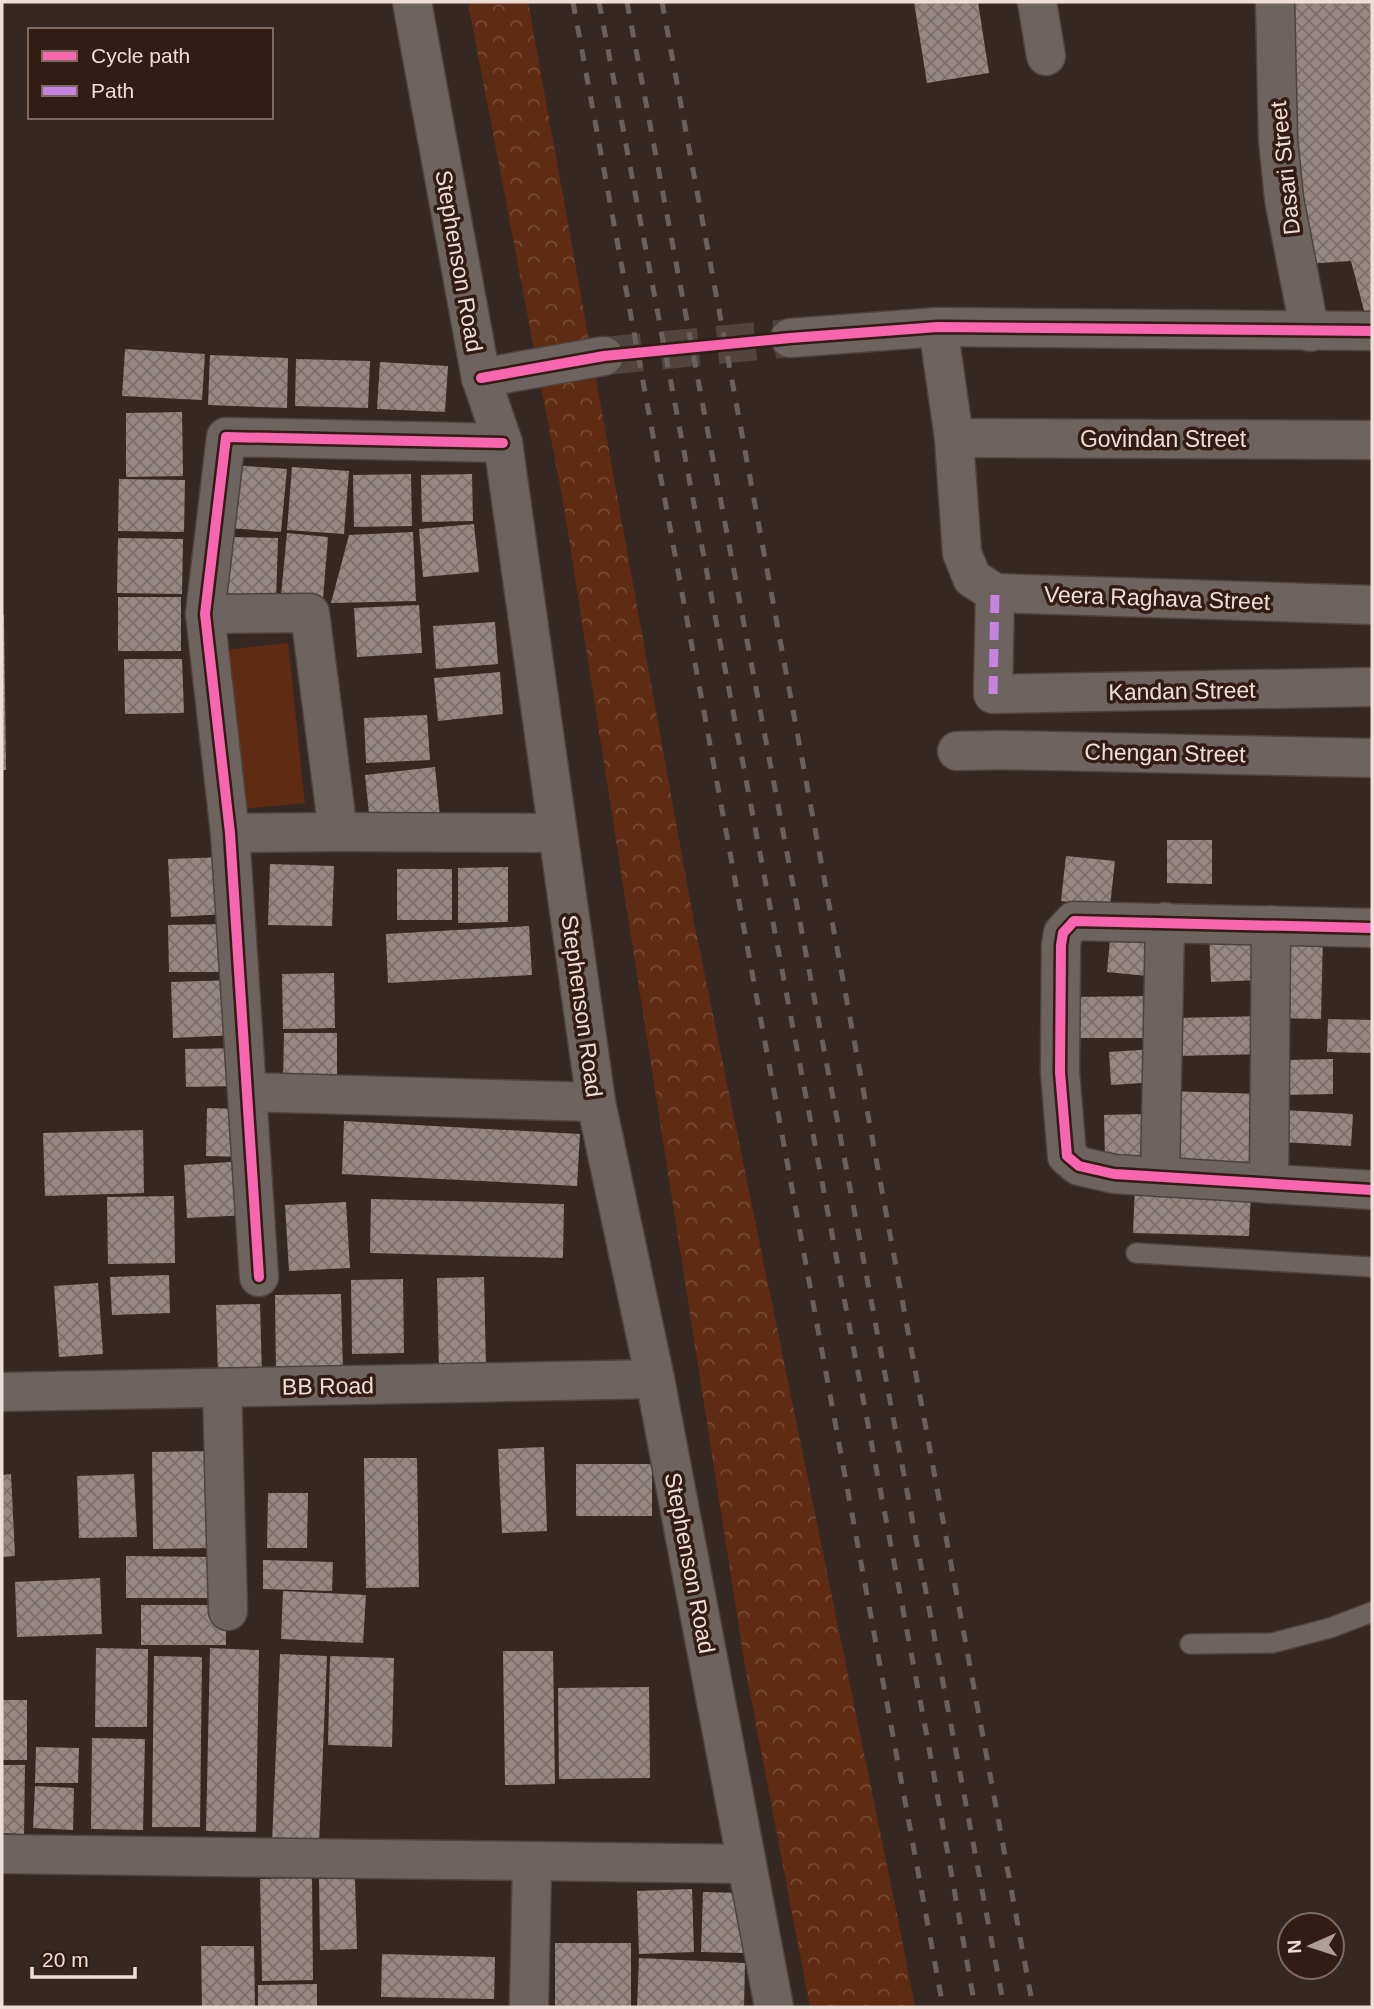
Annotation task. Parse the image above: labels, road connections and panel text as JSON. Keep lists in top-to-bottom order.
{
  "streets": {
    "street": [
      "Dasari Street",
      "Stephenson Road",
      "Govindan Street",
      "Veera Raghava Street",
      "Kandan Street",
      "Chengan Street",
      "BB Road"
    ]
  },
  "crossings": [
    ["Stephenson Road", "BB Road"],
    ["Veera Raghava Street", "Kandan Street"]
  ],
  "legend": ["Cycle path", "Path"],
  "scale_bar": "20 m",
  "north": "left"
}
